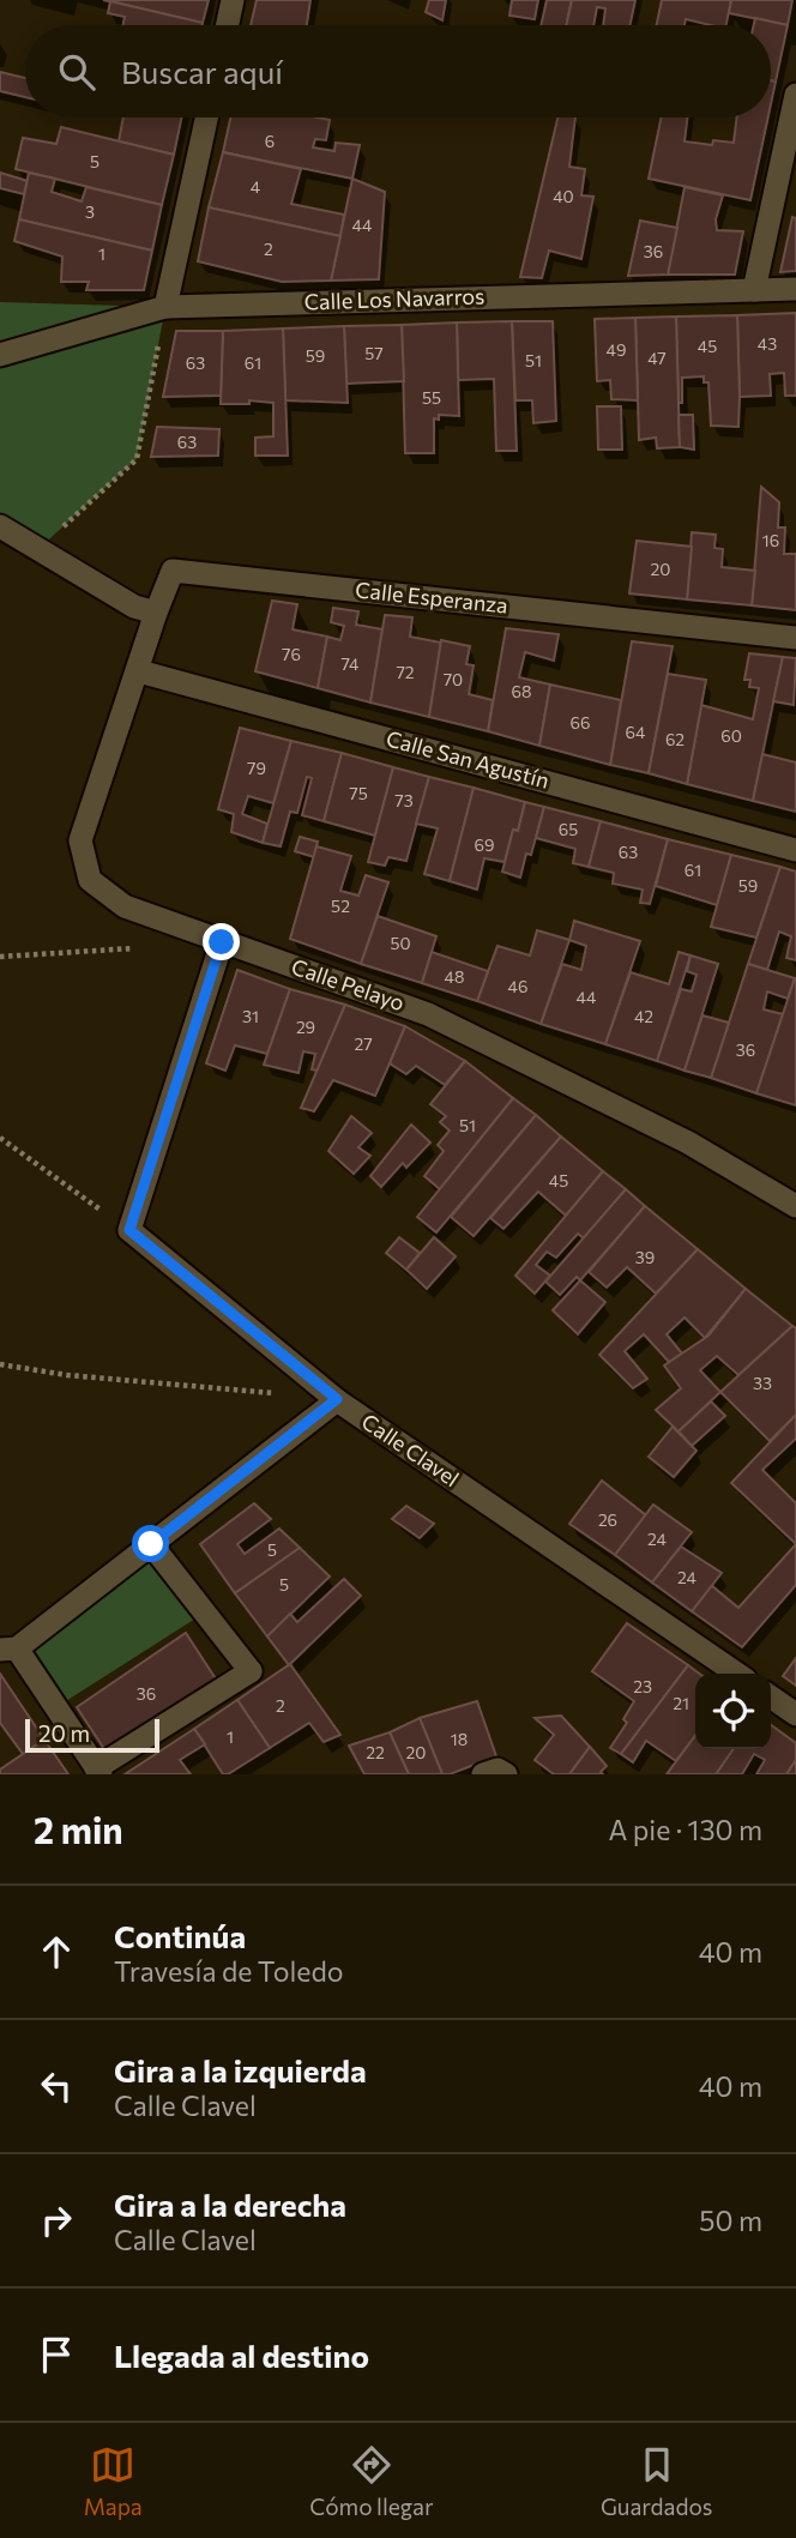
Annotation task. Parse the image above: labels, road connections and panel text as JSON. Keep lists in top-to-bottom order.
{
  "streets": {
    "street": [
      "Calle Los Navarros",
      "Calle Esperanza",
      "Calle San Agustín",
      "Calle Pelayo",
      "Calle Clavel"
    ]
  },
  "crossings": [
    ["Calle Esperanza", "Calle San Agustín"],
    ["Calle Esperanza", "Calle Pelayo"],
    ["Calle San Agustín", "Calle Pelayo"]
  ],
  "house_numbers": [
    "6",
    "5",
    "4",
    "40",
    "3",
    "44",
    "2",
    "36",
    "1",
    "43",
    "45",
    "49",
    "57",
    "59",
    "47",
    "51",
    "63",
    "61",
    "55",
    "63",
    "16",
    "20",
    "76",
    "74",
    "72",
    "70",
    "68",
    "66",
    "64",
    "60",
    "62",
    "79",
    "75",
    "73",
    "65",
    "69",
    "63",
    "61",
    "59",
    "52",
    "50",
    "48",
    "46",
    "44",
    "31",
    "42",
    "29",
    "27",
    "36",
    "51",
    "45",
    "39",
    "33",
    "26",
    "24",
    "5",
    "24",
    "5",
    "23",
    "36",
    "21",
    "2",
    "1",
    "18",
    "22",
    "20"
  ],
  "scale_bar": "20 m",
  "page": {
    "search": "Buscar aquí",
    "scale": "20 m",
    "heading": ["2 min", "A pie · 130 m"],
    "list": [
      ["Continúa", "Travesía de Toledo", "40 m"],
      ["Gira a la izquierda", "Calle Clavel", "40 m"],
      ["Gira a la derecha", "Calle Clavel", "50 m"],
      "Llegada al destino"
    ],
    "nav": ["Mapa", "Cómo llegar", "Guardados"]
  }
}
